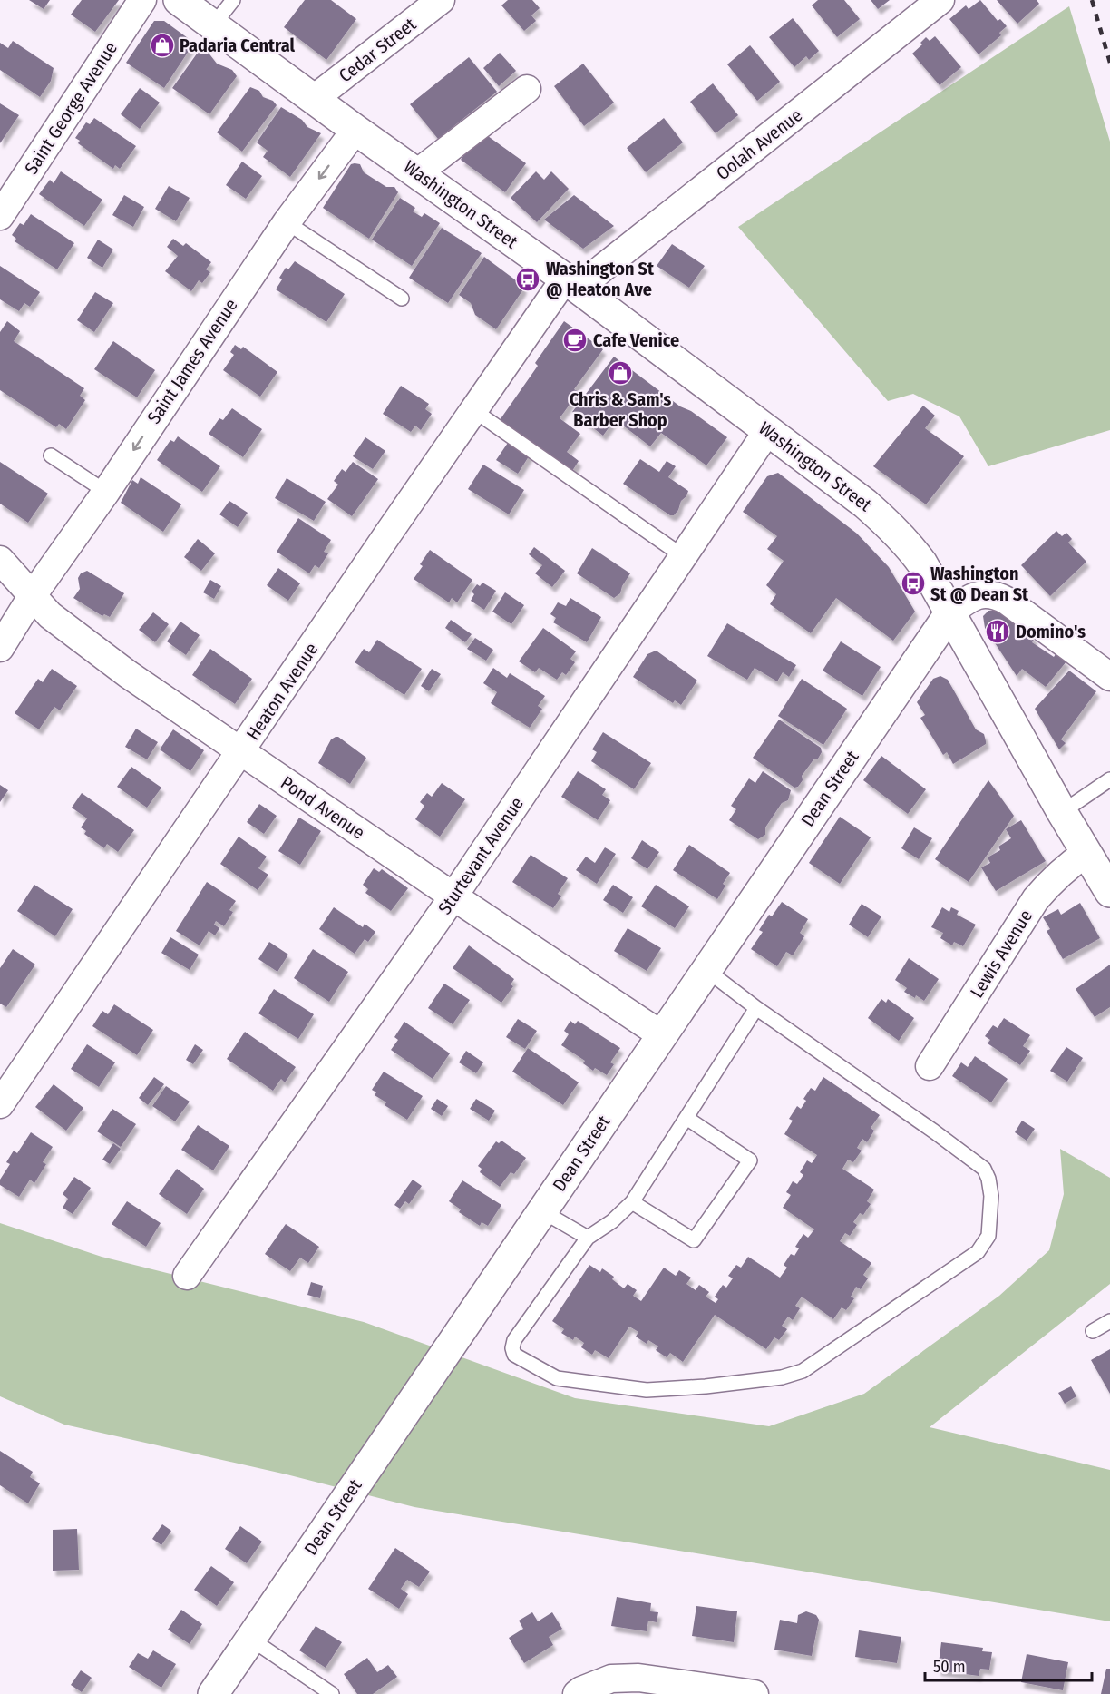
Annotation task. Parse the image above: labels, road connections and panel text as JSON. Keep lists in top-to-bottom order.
{
  "streets": {
    "main road": ["Washington Street", "Dean Street"],
    "street": [
      "Cedar Street",
      "Saint George Avenue",
      "Oolah Avenue",
      "Saint James Avenue",
      "Heaton Avenue",
      "Pond Avenue",
      "Sturtevant Avenue",
      "Lewis Avenue"
    ]
  },
  "crossings": [
    ["Cedar Street", "Washington Street"],
    ["Oolah Avenue", "Washington Street"],
    ["Oolah Avenue", "Heaton Avenue"],
    ["Washington Street", "Saint James Avenue"],
    ["Washington Street", "Heaton Avenue"],
    ["Washington Street", "Dean Street"],
    ["Washington Street", "Sturtevant Avenue"],
    ["Washington Street", "Lewis Avenue"],
    ["Saint James Avenue", "Pond Avenue"],
    ["Heaton Avenue", "Pond Avenue"],
    ["Dean Street", "Pond Avenue"],
    ["Pond Avenue", "Sturtevant Avenue"]
  ],
  "one_way": ["Saint James Avenue"],
  "places": {
    "shop": ["Padaria Central", "Chris & Sam's Barber Shop"],
    "bus stop": ["Washington St @ Heaton Ave", "Washington St @ Dean St"],
    "cafe": ["Cafe Venice"],
    "restaurant": ["Domino's"]
  },
  "scale_bar": "50 m"
}
